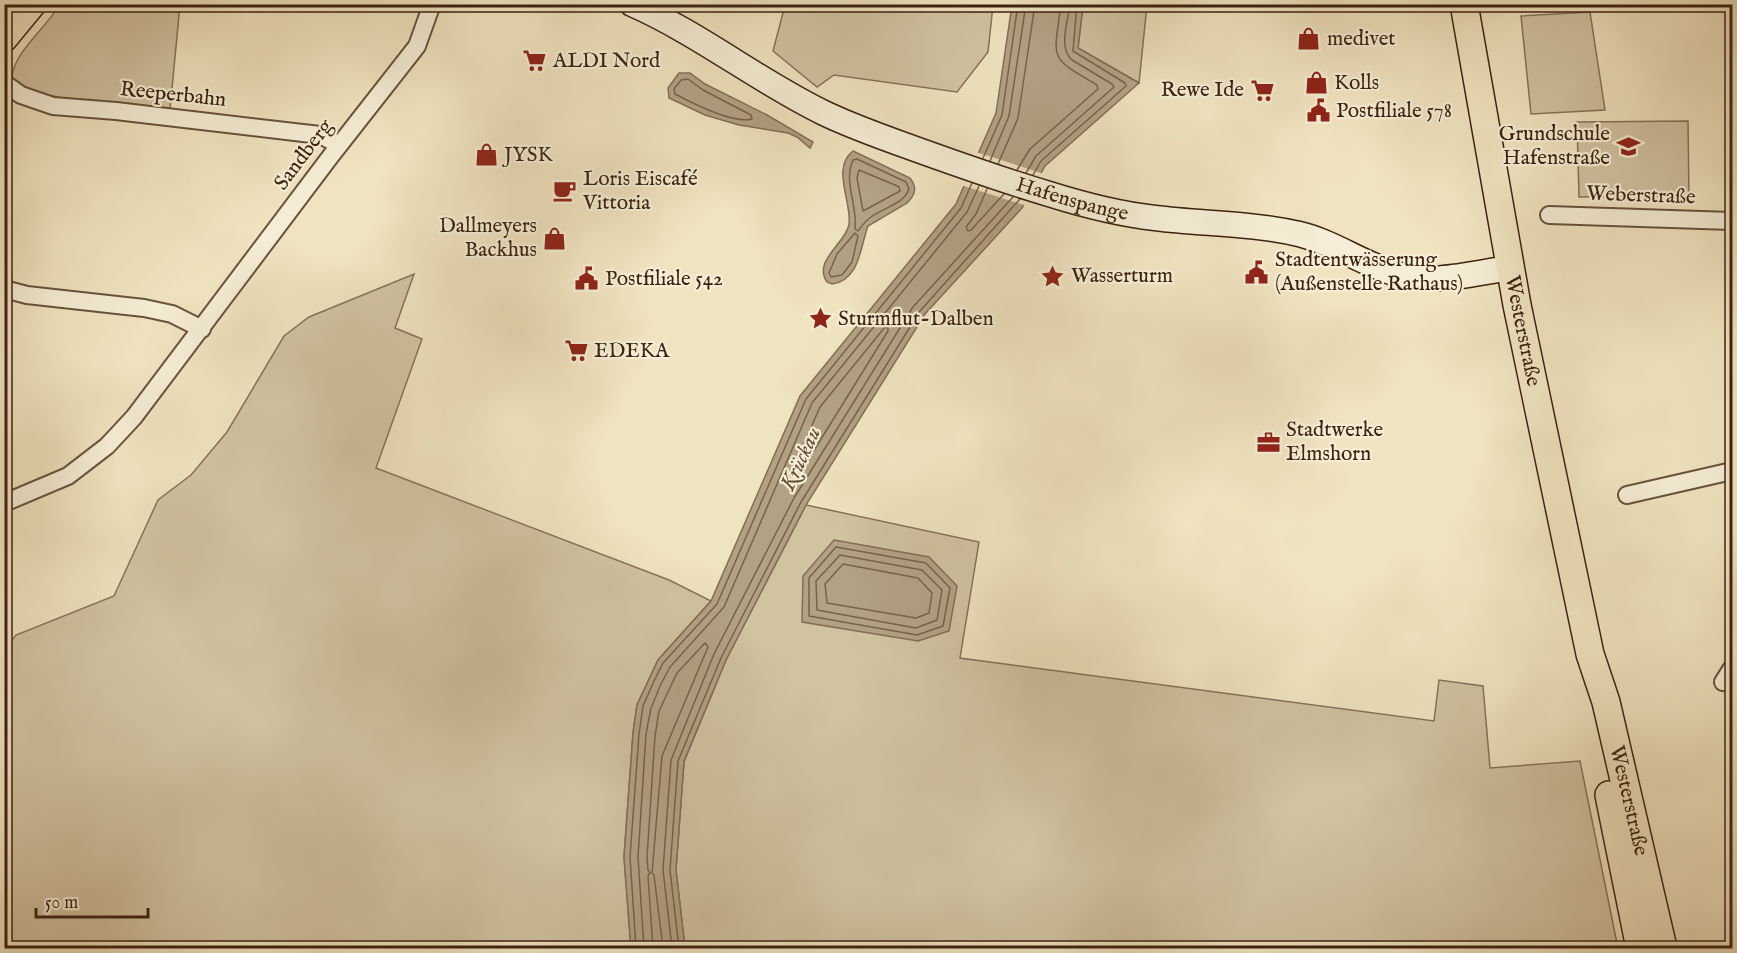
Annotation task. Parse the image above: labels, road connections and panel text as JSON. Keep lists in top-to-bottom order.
{
  "streets": {
    "main road": ["Westerstraße"],
    "street": [
      "Reeperbahn",
      "Sandberg",
      "Weberstraße",
      "Hafenspange"
    ]
  },
  "crossings": [
    ["Reeperbahn", "Sandberg"],
    ["Hafenspange", "Westerstraße"]
  ],
  "water": ["Krückau"],
  "places": {
    "shop": [
      "medivet",
      "Kolls",
      "JYSK",
      "Dallmeyers Backhus"
    ],
    "supermarket": ["ALDI Nord", "Rewe Ide", "EDEKA"],
    "public building": ["Postfiliale 578", "Stadtentwässerung (Außenstelle Rathaus)", "Postfiliale 542"],
    "school or university": ["Grundschule Hafenstraße"],
    "cafe": ["Loris Eiscafé Vittoria"],
    "place": ["Wasserturm", "Sturmflut-Dalben"],
    "office": ["Stadtwerke Elmshorn"]
  },
  "scale_bar": "50 m"
}
